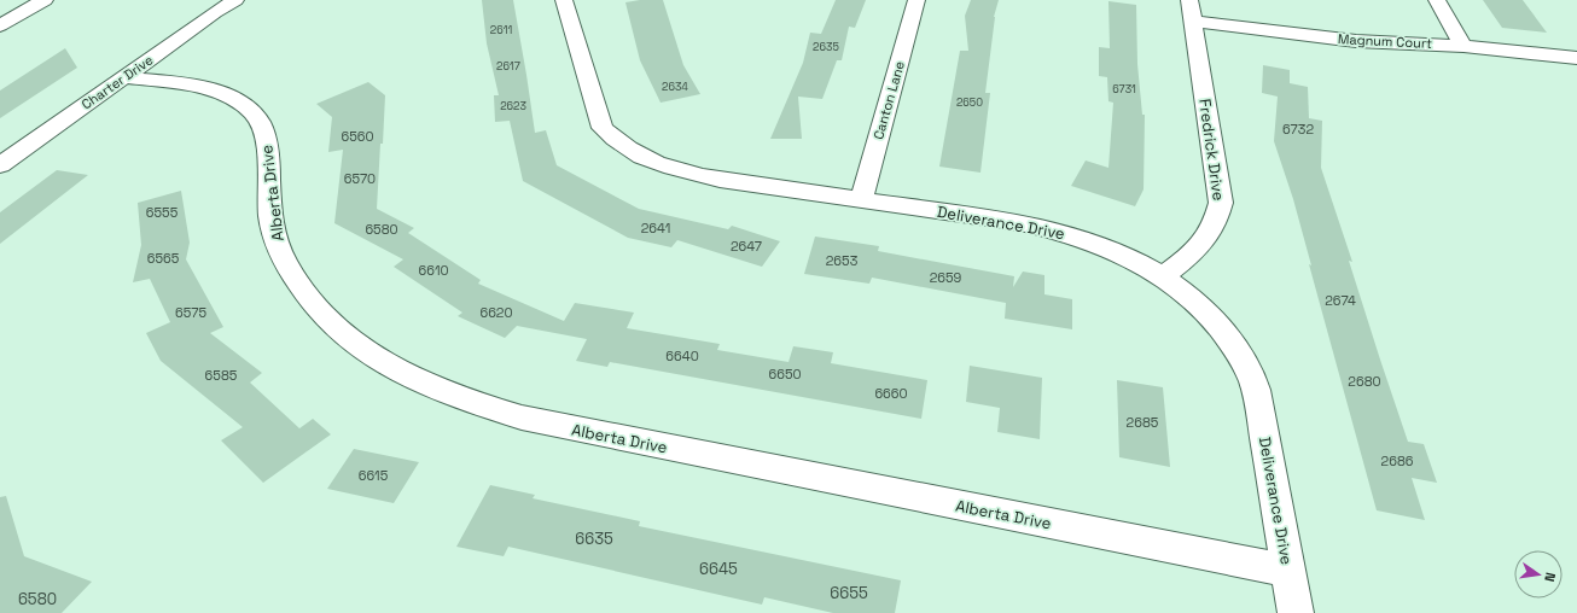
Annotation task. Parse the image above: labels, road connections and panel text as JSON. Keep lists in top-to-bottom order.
{
  "streets": {
    "street": [
      "Magnum Court",
      "Charter Drive",
      "Canton Lane",
      "Fredrick Drive",
      "Alberta Drive",
      "Deliverance Drive"
    ]
  },
  "crossings": [
    ["Magnum Court", "Fredrick Drive"],
    ["Charter Drive", "Alberta Drive"],
    ["Canton Lane", "Deliverance Drive"],
    ["Fredrick Drive", "Deliverance Drive"],
    ["Alberta Drive", "Deliverance Drive"]
  ],
  "house_numbers": [
    "2611",
    "2635",
    "2617",
    "2634",
    "6731",
    "2650",
    "2623",
    "6732",
    "6560",
    "6570",
    "6555",
    "2641",
    "6580",
    "2647",
    "6565",
    "2653",
    "6610",
    "2659",
    "2674",
    "6575",
    "6620",
    "6640",
    "6650",
    "6585",
    "2680",
    "6660",
    "2685",
    "2686",
    "6615",
    "6635",
    "6645",
    "6655",
    "6580"
  ],
  "north": "right"
}
